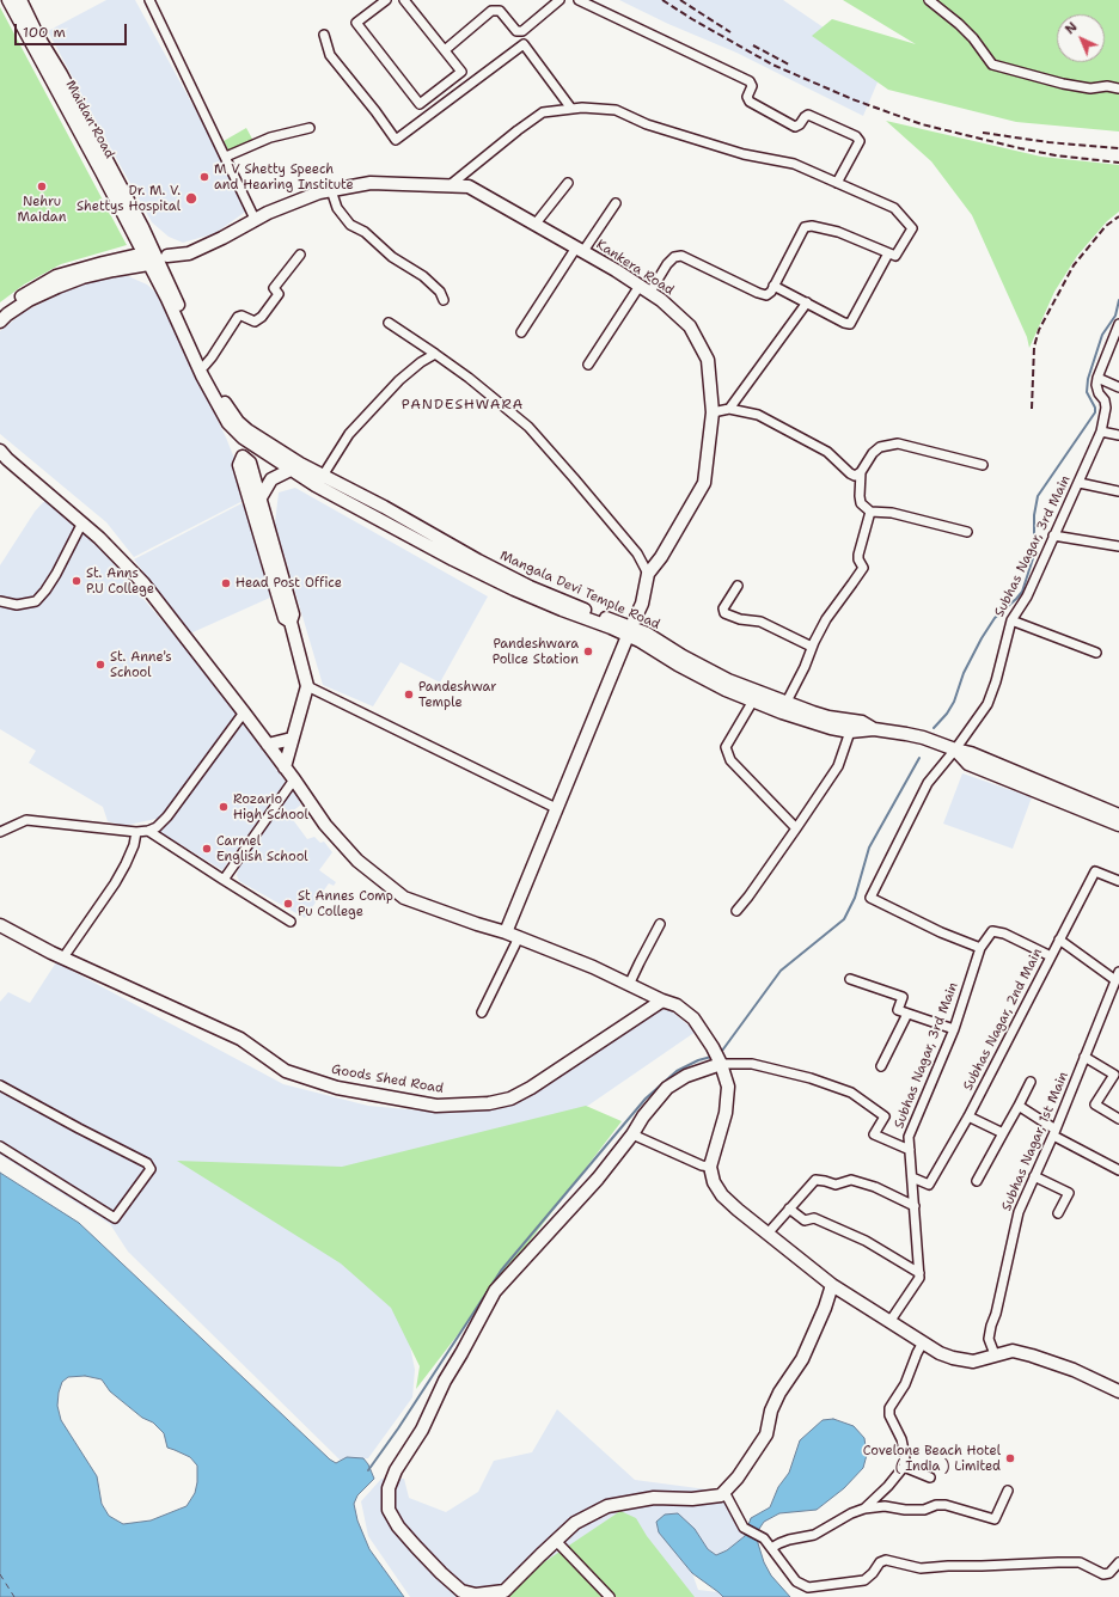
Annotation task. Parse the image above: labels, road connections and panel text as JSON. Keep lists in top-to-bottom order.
{
  "streets": {
    "street": [
      "Maidan Road",
      "Kankera Road",
      "Subhas Nagar, 3rd Main",
      "Mangala Devi Temple Road",
      "Subhas Nagar, 2nd Main",
      "Goods Shed Road",
      "Subhas Nagar, 1st Main"
    ]
  },
  "crossings": [
    ["Maidan Road", "Kankera Road"],
    ["Subhas Nagar, 3rd Main", "Mangala Devi Temple Road"],
    ["Subhas Nagar, 3rd Main", "Subhas Nagar, 2nd Main"]
  ],
  "districts": ["PANDESHWARA"],
  "places": [
    "M V Shetty Speech and Hearing Institute",
    "Nehru Maidan",
    "Dr. M. V. Shettys Hospital",
    "St. Anns P.U College",
    "Head Post Office",
    "Pandeshwara Police Station",
    "St. Anne's School",
    "Pandeshwar Temple",
    "Rozario High School",
    "Carmel English School",
    "St Annes Comp Pu College",
    "Covelone Beach Hotel ( India ) Limited"
  ],
  "scale_bar": "100 m",
  "north": "top left"
}
